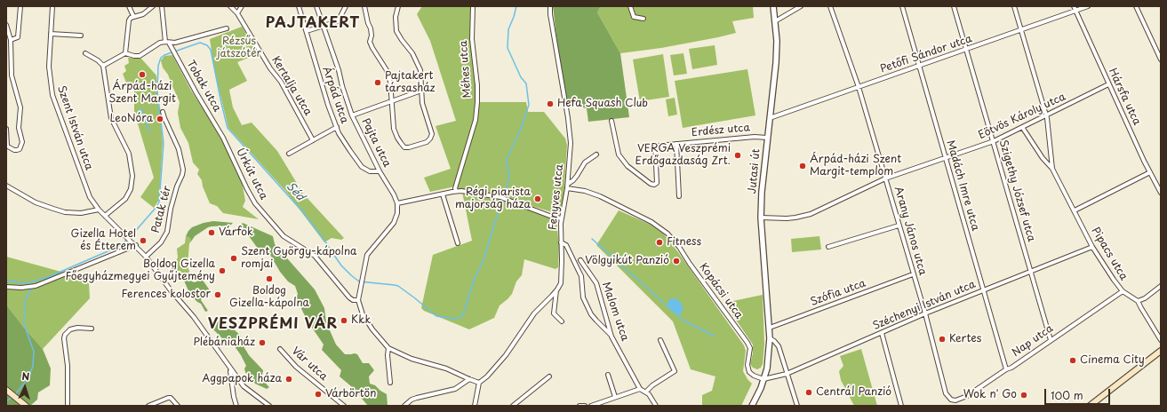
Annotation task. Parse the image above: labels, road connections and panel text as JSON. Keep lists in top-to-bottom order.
{
  "streets": {
    "street": [
      "Petőfi Sándor utca",
      "Méhes utca",
      "Tobak utca",
      "Kertalja utca",
      "Árpád utca",
      "Hársfa utca",
      "Eötvös Károly utca",
      "Szent István utca",
      "Erdész utca",
      "Pajta utca",
      "Jutasi út",
      "Úrkút utca",
      "Madách Imre utca",
      "Szigethy József utca",
      "Fenyves utca",
      "Patak tér",
      "Arany János utca",
      "Pipacs utca",
      "Kopácsi utca",
      "Szófia utca",
      "Széchenyi István utca",
      "Malom utca",
      "Nap utca",
      "Vár utca"
    ]
  },
  "crossings": [
    ["Petőfi Sándor utca", "Hársfa utca"],
    ["Petőfi Sándor utca", "Jutasi út"],
    ["Petőfi Sándor utca", "Madách Imre utca"],
    ["Petőfi Sándor utca", "Szigethy József utca"],
    ["Petőfi Sándor utca", "Arany János utca"],
    ["Petőfi Sándor utca", "Pipacs utca"],
    ["Tobak utca", "Úrkút utca"],
    ["Árpád utca", "Pajta utca"],
    ["Hársfa utca", "Eötvös Károly utca"],
    ["Eötvös Károly utca", "Jutasi út"],
    ["Eötvös Károly utca", "Madách Imre utca"],
    ["Eötvös Károly utca", "Szigethy József utca"],
    ["Eötvös Károly utca", "Arany János utca"],
    ["Eötvös Károly utca", "Pipacs utca"],
    ["Szent István utca", "Patak tér"],
    ["Erdész utca", "Jutasi út"],
    ["Jutasi út", "Kopácsi utca"],
    ["Jutasi út", "Szófia utca"],
    ["Jutasi út", "Széchenyi István utca"],
    ["Madách Imre utca", "Széchenyi István utca"],
    ["Madách Imre utca", "Nap utca"],
    ["Szigethy József utca", "Széchenyi István utca"],
    ["Szigethy József utca", "Nap utca"],
    ["Fenyves utca", "Kopácsi utca"],
    ["Arany János utca", "Szófia utca"],
    ["Arany János utca", "Széchenyi István utca"],
    ["Arany János utca", "Nap utca"],
    ["Pipacs utca", "Széchenyi István utca"],
    ["Pipacs utca", "Nap utca"],
    ["Kopácsi utca", "Széchenyi István utca"]
  ],
  "districts": ["PAJTAKERT", "VESZPRÉMI VÁR"],
  "water": ["Séd"],
  "parks": ["Rézsűs játszótér"],
  "places": [
    "Árpád-házi Szent Margit",
    "Pajtakert társasház",
    "Hefa Squash Club",
    "LeoNóra",
    "VERGA Veszprémi Erdőgazdaság Zrt.",
    "Árpád-házi Szent Margit-templom",
    "Régi piarista majorság háza",
    "Várfok",
    "Gizella Hotel és Étterem",
    "Fitness",
    "Szent György-kápolna romjai",
    "Völgyikút Panzió",
    "Boldog Gizella Főegyházmegyei Gyűjtemény",
    "Boldog Gizella-kápolna",
    "Ferences kolostor",
    "Kkk",
    "Kertes",
    "Plébániaház",
    "Cinema City",
    "Aggpapok háza",
    "Centrál Panzió",
    "Várbörtön",
    "Wok n' Go"
  ],
  "scale_bar": "100 m",
  "north": "top"
}
